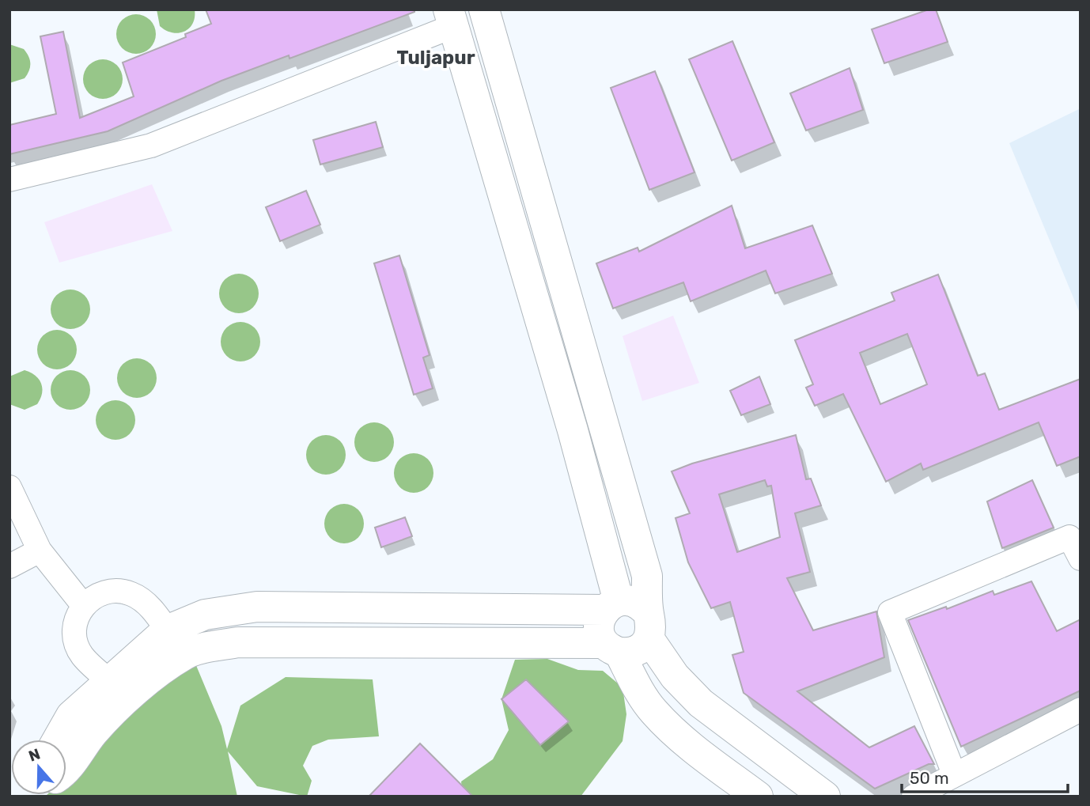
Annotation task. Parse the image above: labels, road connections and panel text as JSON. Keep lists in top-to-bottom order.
{
  "districts": ["Tuljapur"],
  "scale_bar": "50 m",
  "north": "top"
}
